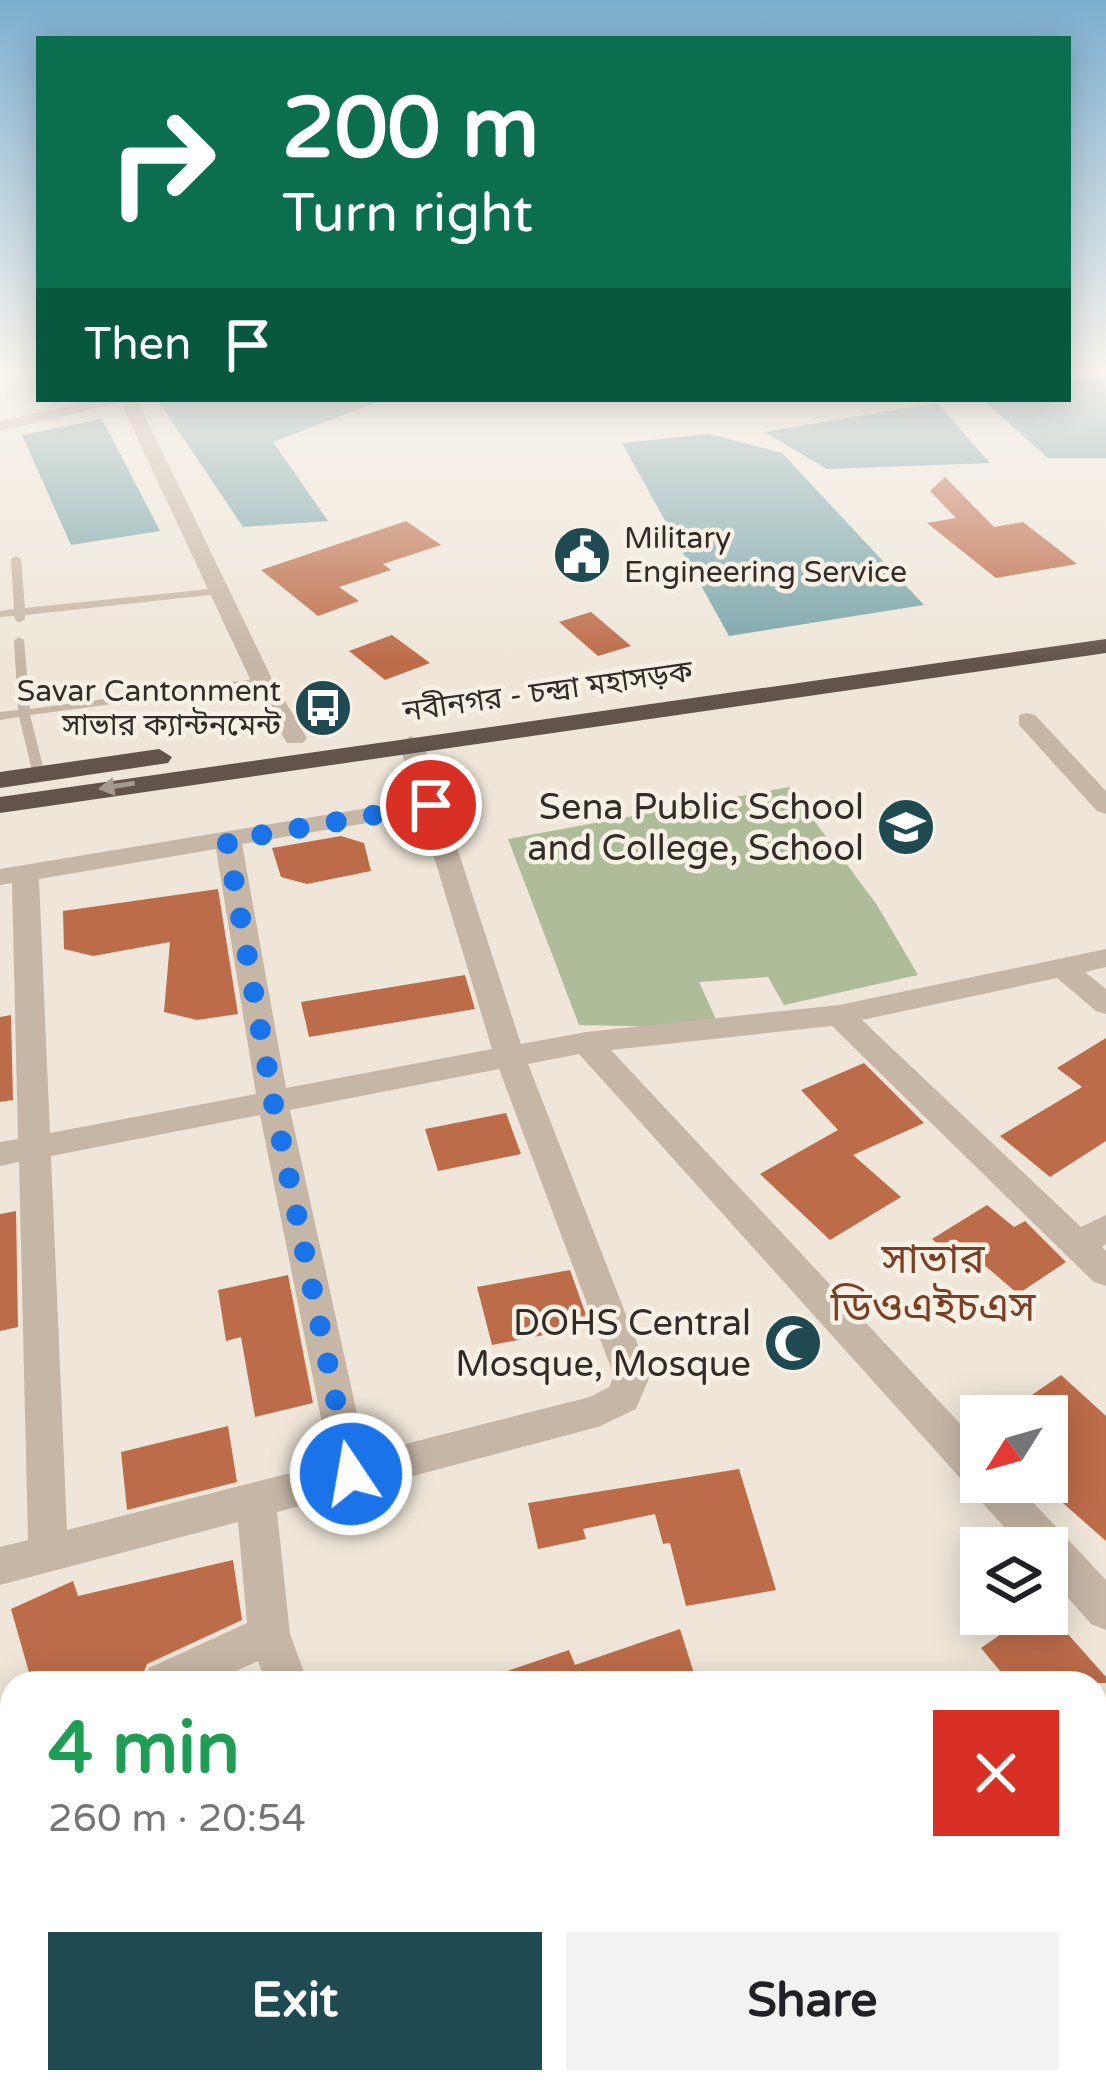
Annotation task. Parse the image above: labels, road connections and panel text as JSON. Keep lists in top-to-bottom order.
{
  "streets": {
    "highway": ["নবীনগর - চন্দ্রা মহাসড়ক"]
  },
  "districts": ["সাভার ডিওএইচএস"],
  "places": {
    "public building": ["Military Engineering Service"],
    "bus stop": ["Savar Cantonment সাভার ক্যান্টনমেন্ট"],
    "school or university": ["Sena Public School and College, School"],
    "mosque": ["DOHS Central Mosque, Mosque"]
  },
  "north": "bottom left",
  "page": {
    "turn": ["200 m", "Turn right"],
    "then": "Then",
    "heading": ["4 min", "260 m · 20:54"],
    "buttons": ["Exit", "Share"]
  }
}
